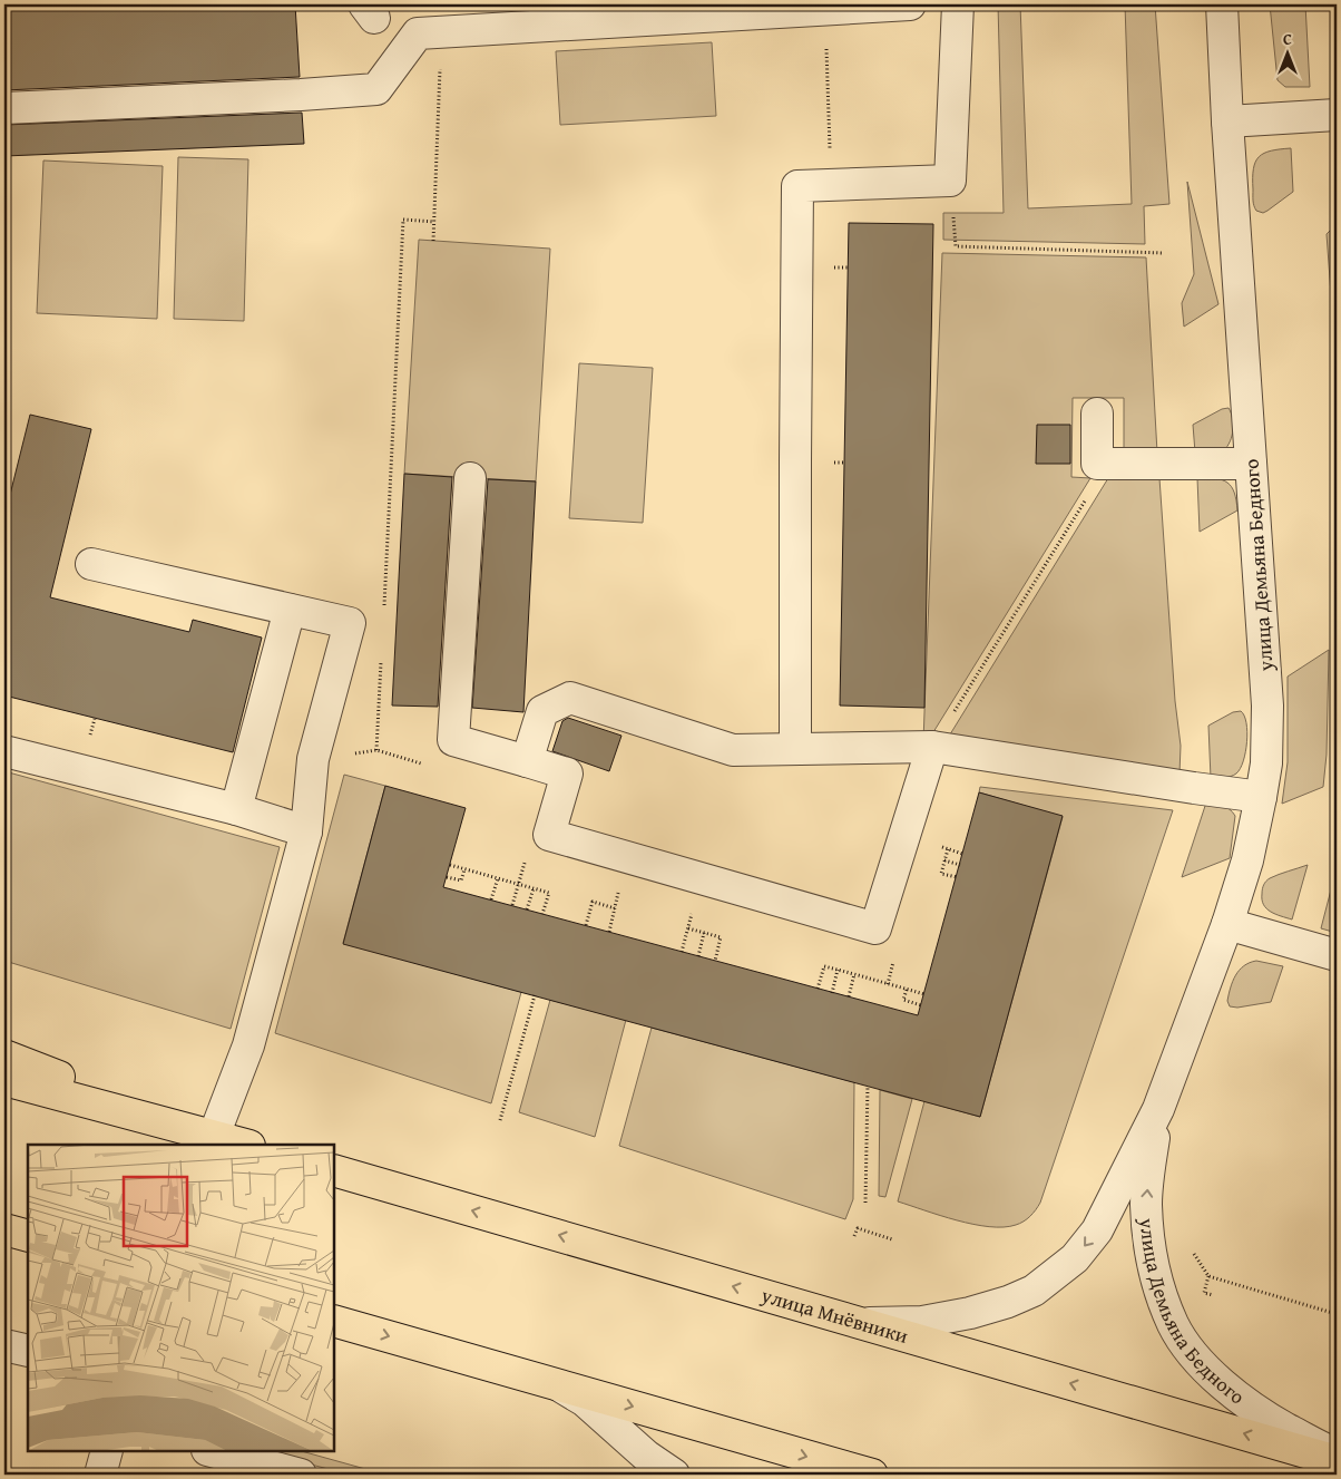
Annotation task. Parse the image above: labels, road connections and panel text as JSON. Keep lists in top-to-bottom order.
{
  "streets": {
    "main road": ["улица Мнёвники"],
    "street": ["улица Демьяна Бедного"]
  },
  "crossings": [
    ["улица Демьяна Бедного", "улица Мнёвники"]
  ],
  "north": "top"
}
